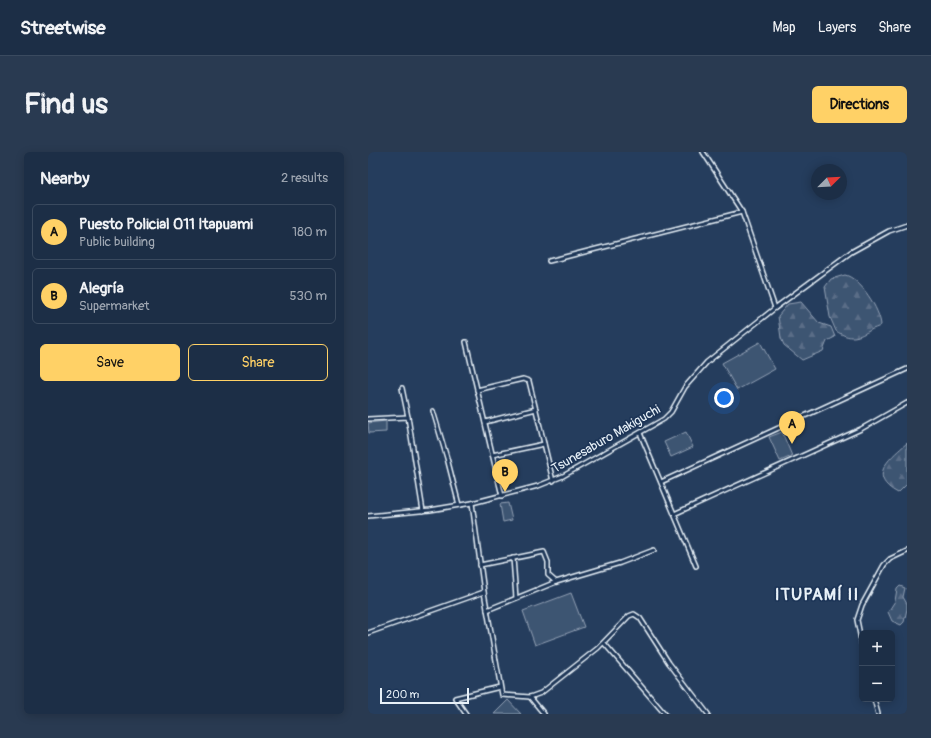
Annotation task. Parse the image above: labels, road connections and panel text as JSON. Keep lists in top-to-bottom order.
{
  "streets": {
    "street": ["Tsunesaburo Makiguchi"]
  },
  "districts": ["ITUPAMÍ II"],
  "scale_bar": "200 m",
  "north": "top right",
  "page": {
    "header": "Streetwise",
    "nav": ["Map", "Layers", "Share"],
    "buttons": [
      "Directions",
      ["Save", "Share"]
    ],
    "title": "Find us",
    "heading": ["Nearby", "2 results"],
    "list": [
      {
        "mark": "A",
        "name": "Puesto Policial 011 Itapuami",
        "note": "Public building",
        "value": "180 m"
      },
      {
        "mark": "B",
        "name": "Alegría",
        "note": "Supermarket",
        "value": "530 m"
      }
    ],
    "pins": ["A", "B"],
    "map_buttons": ["+", "−"],
    "scale": "200 m"
  }
}
